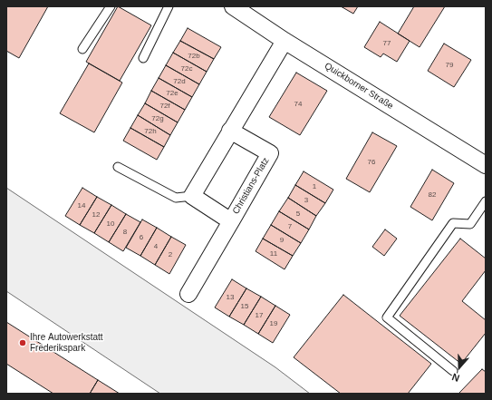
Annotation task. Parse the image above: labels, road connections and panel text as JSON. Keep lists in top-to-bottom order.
{
  "streets": {
    "street": ["Quickborner Straße", "Christians-Platz"]
  },
  "places": ["Ihre Autowerkstatt Frederikspark"],
  "house_numbers": [
    "77",
    "72b",
    "79",
    "72c",
    "72d",
    "72e",
    "74",
    "72f",
    "72g",
    "72h",
    "76",
    "1",
    "82",
    "3",
    "14",
    "5",
    "12",
    "10",
    "7",
    "8",
    "6",
    "9",
    "4",
    "11",
    "2",
    "13",
    "15",
    "17",
    "19"
  ],
  "north": "bottom"
}
